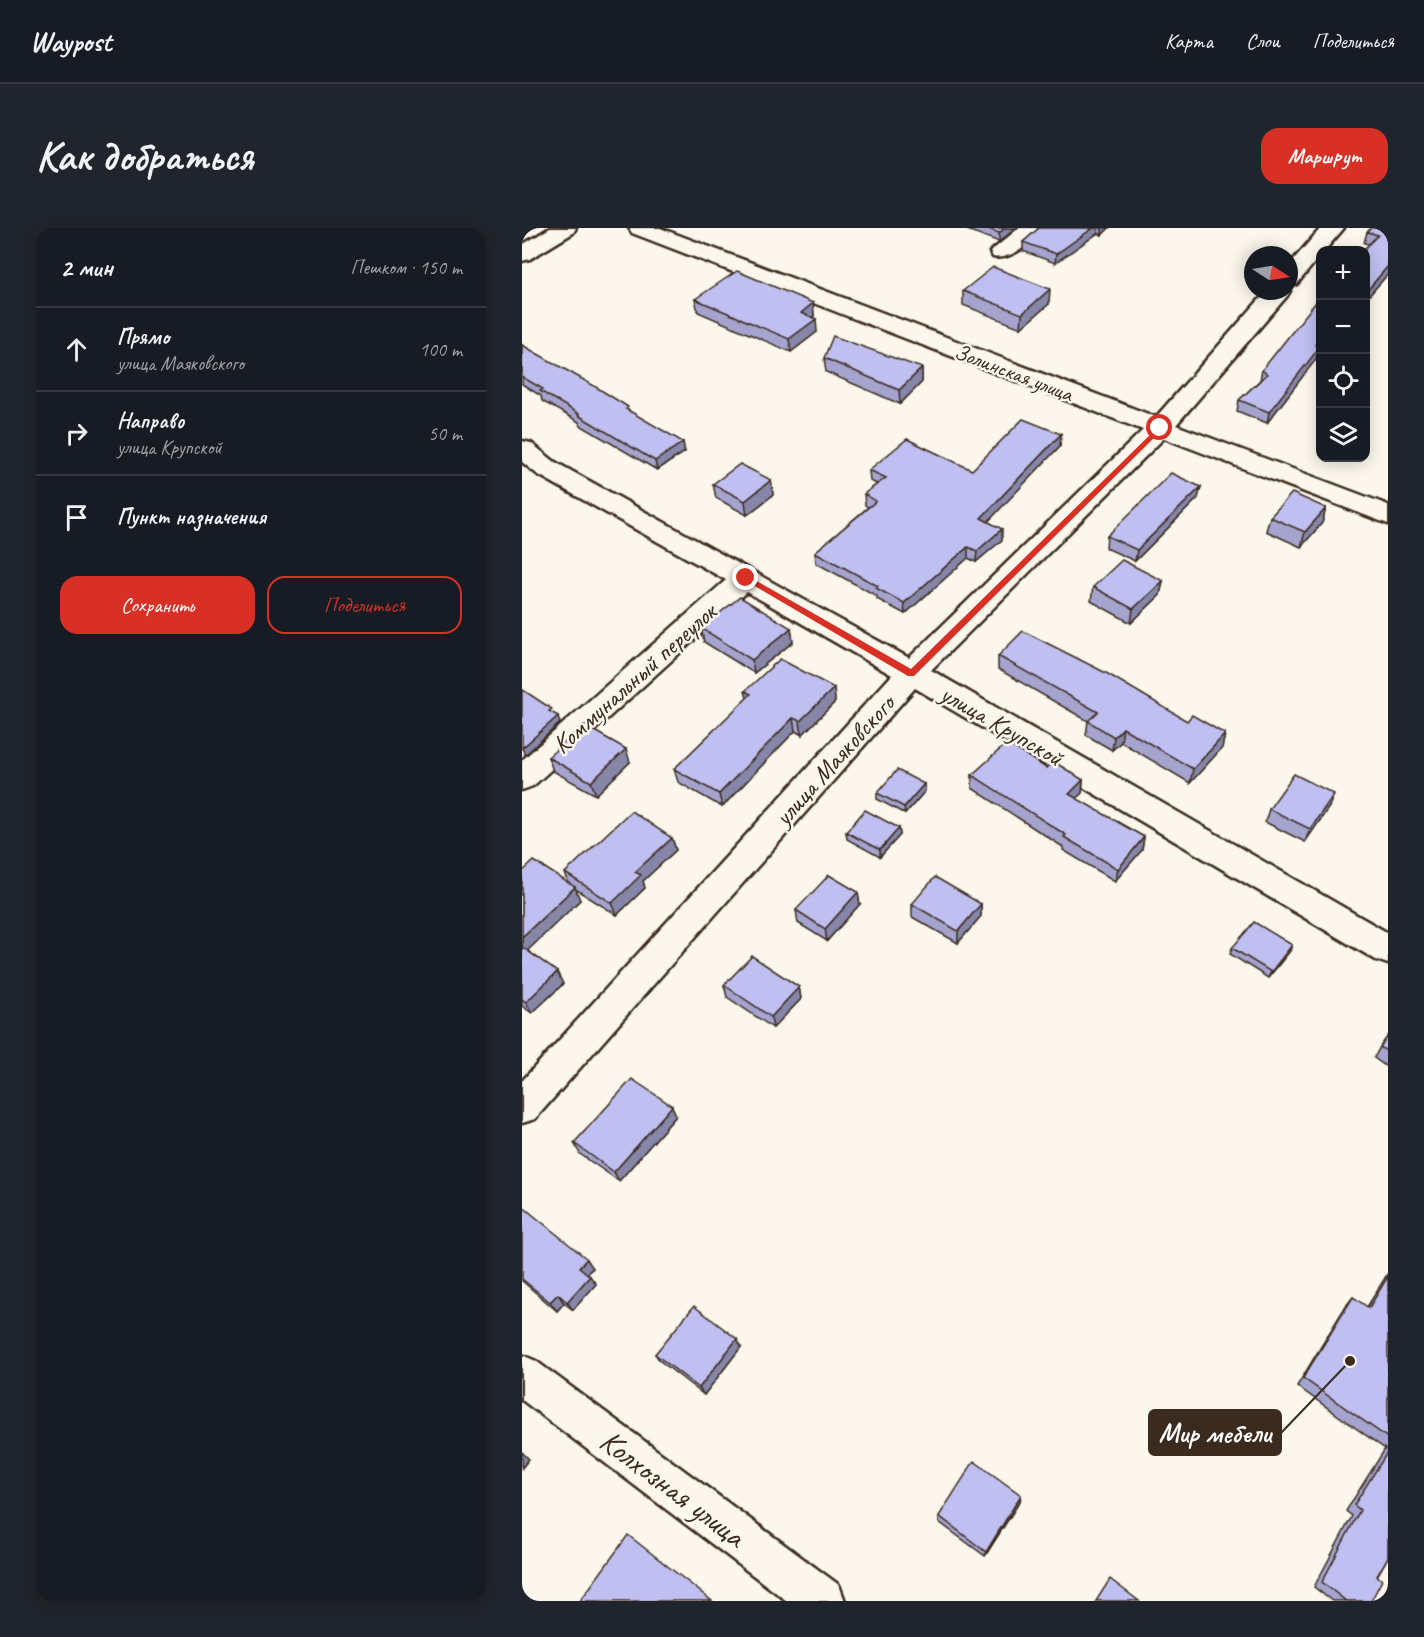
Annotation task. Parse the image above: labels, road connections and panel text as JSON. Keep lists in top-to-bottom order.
{
  "streets": {
    "street": [
      "Золинская улица",
      "Коммунальный переулок",
      "улица Крупской",
      "улица Маяковского",
      "Колхозная улица"
    ]
  },
  "crossings": [
    ["Золинская улица", "улица Маяковского"],
    ["Коммунальный переулок", "улица Крупской"],
    ["улица Крупской", "улица Маяковского"]
  ],
  "places": ["Мир мебели"],
  "north": "right",
  "page": {
    "header": "Waypost",
    "nav": ["Карта", "Слои", "Поделиться"],
    "buttons": [
      "Маршрут",
      ["Сохранить", "Поделиться"]
    ],
    "title": "Как добраться",
    "heading": ["2 мин", "Пешком · 150 m"],
    "map_buttons": ["+", "−"],
    "list": [
      ["Прямо", "улица Маяковского", "100 m"],
      ["Направо", "улица Крупской", "50 m"],
      "Пункт назначения"
    ]
  }
}
